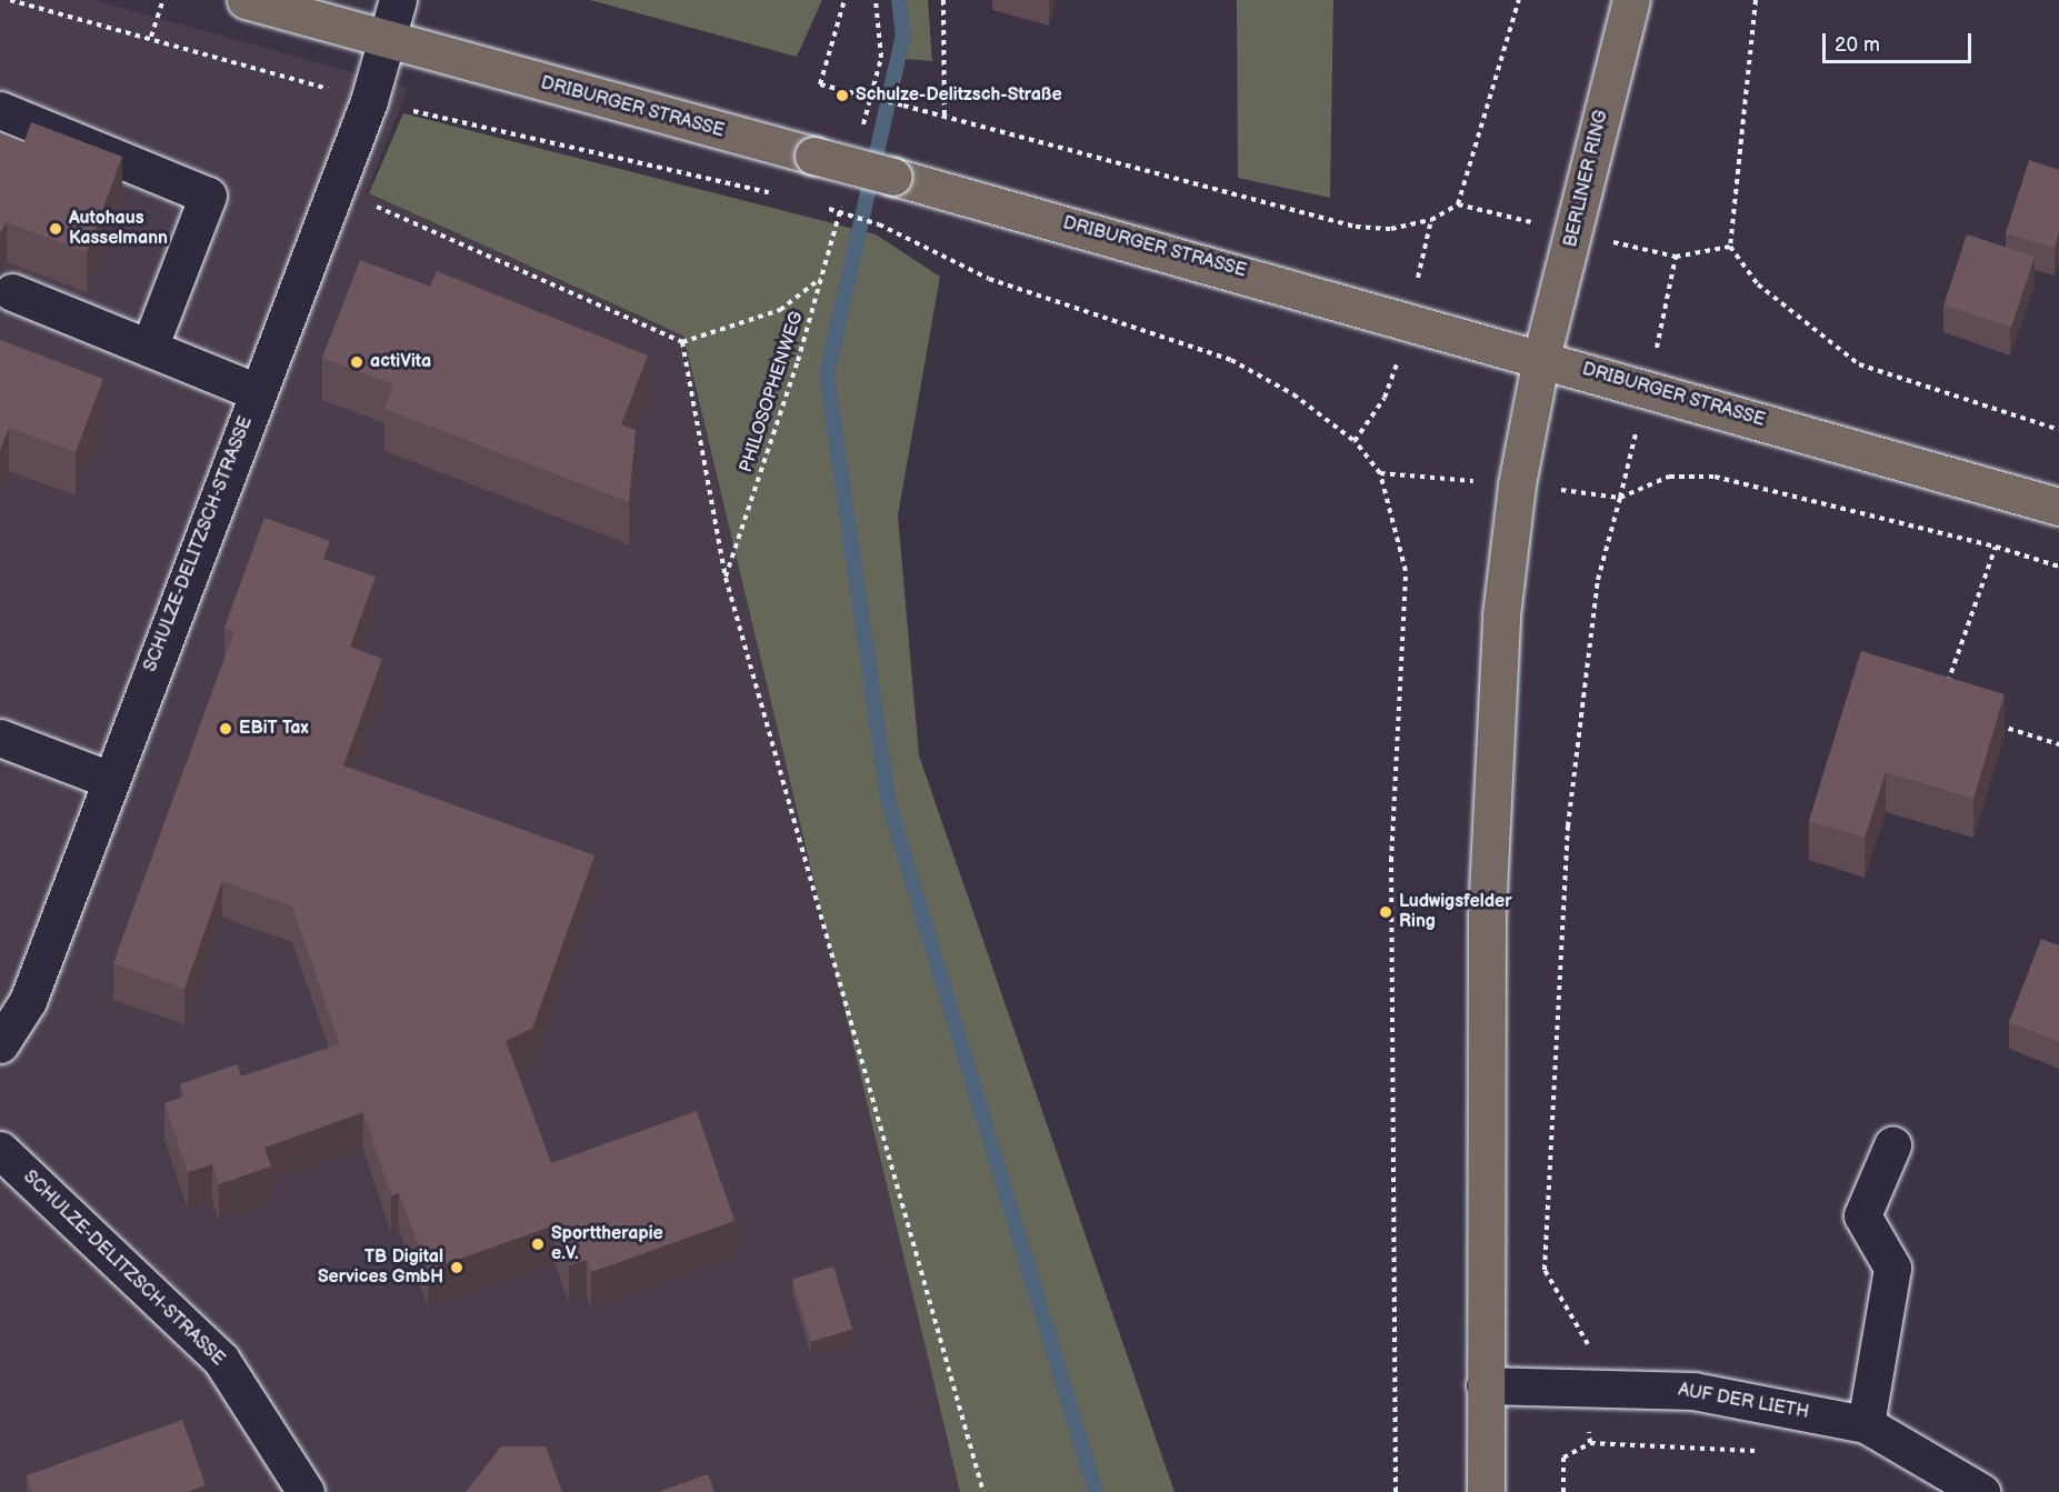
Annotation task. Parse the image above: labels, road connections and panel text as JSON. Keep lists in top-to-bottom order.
{
  "streets": {
    "main road": ["DRIBURGER STRASSE", "BERLINER RING"],
    "street": ["SCHULZE-DELITZSCH-STRASSE", "AUF DER LIETH"],
    "path": ["PHILOSOPHENWEG"]
  },
  "crossings": [
    ["DRIBURGER STRASSE", "BERLINER RING"],
    ["DRIBURGER STRASSE", "SCHULZE-DELITZSCH-STRASSE"]
  ],
  "places": [
    "Schulze-Delitzsch-Straße",
    "Autohaus Kasselmann",
    "actiVita",
    "EBiT Tax",
    "Ludwigsfelder Ring",
    "Sporttherapie e.V.",
    "TB Digital Services GmbH"
  ],
  "scale_bar": "20 m"
}
